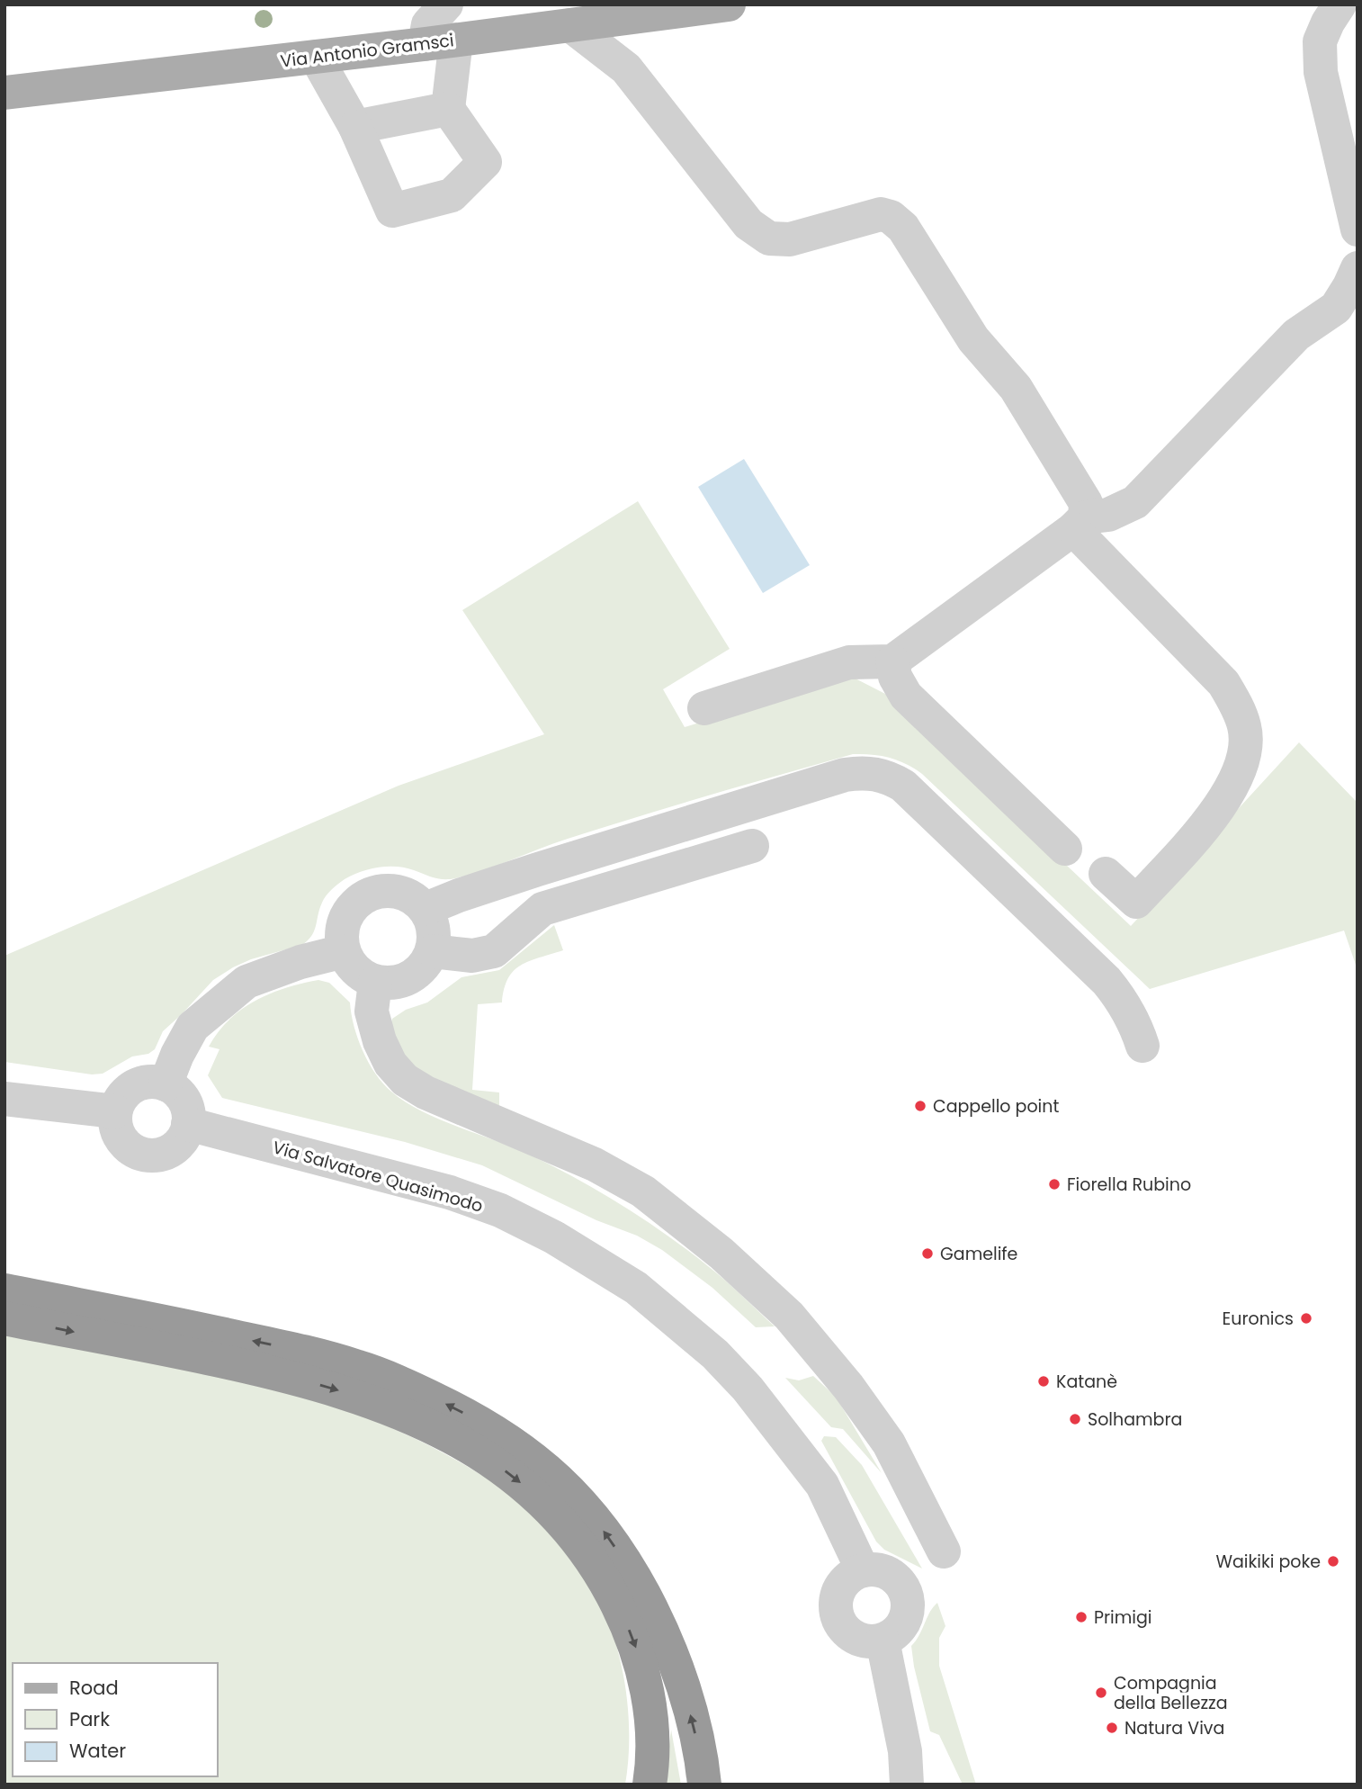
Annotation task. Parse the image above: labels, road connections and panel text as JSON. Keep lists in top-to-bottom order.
{
  "streets": {
    "main road": ["Via Antonio Gramsci"],
    "street": ["Via Salvatore Quasimodo"]
  },
  "places": [
    "Cappello point",
    "Fiorella Rubino",
    "Gamelife",
    "Euronics",
    "Katanè",
    "Solhambra",
    "Waikiki poke",
    "Primigi",
    "Compagnia della Bellezza",
    "Natura Viva"
  ],
  "legend": ["Road", "Park", "Water"]
}
